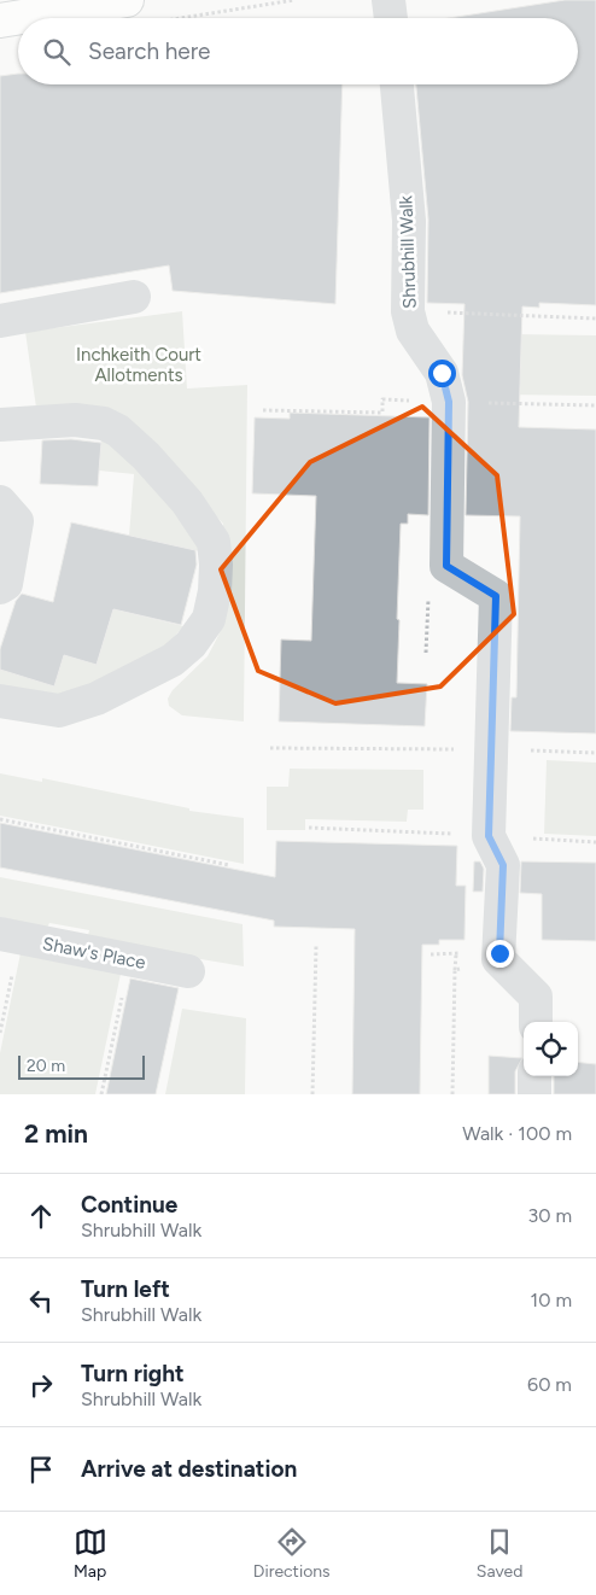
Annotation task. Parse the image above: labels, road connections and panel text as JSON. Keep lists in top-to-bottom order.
{
  "streets": {
    "street": ["Shrubhill Walk", "Shaw's Place"]
  },
  "parks": ["Inchkeith Court Allotments"],
  "scale_bar": "20 m",
  "page": {
    "search": "Search here",
    "scale": "20 m",
    "heading": ["2 min", "Walk · 100 m"],
    "list": [
      ["Continue", "Shrubhill Walk", "30 m"],
      ["Turn left", "Shrubhill Walk", "10 m"],
      ["Turn right", "Shrubhill Walk", "60 m"],
      "Arrive at destination"
    ],
    "nav": ["Map", "Directions", "Saved"]
  }
}
